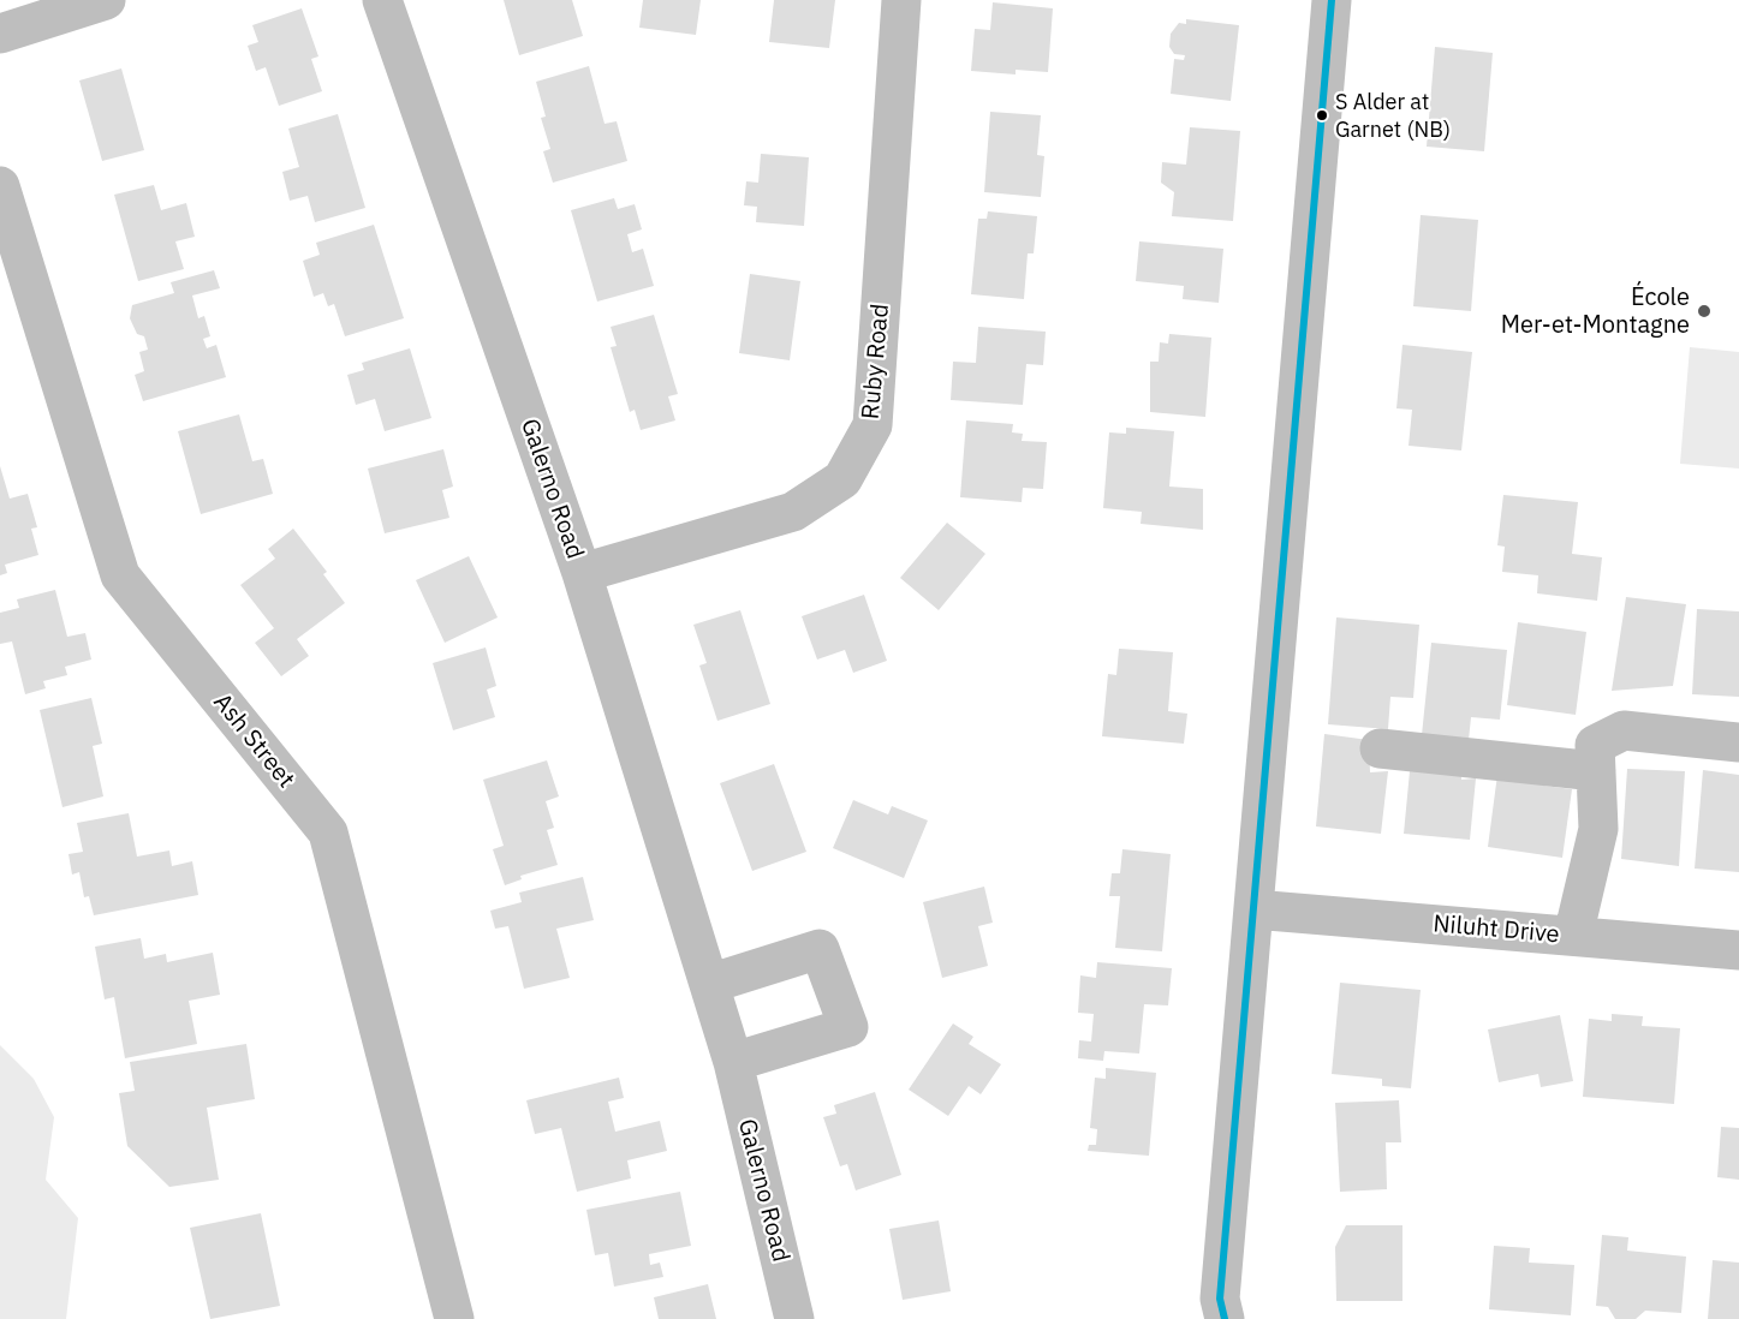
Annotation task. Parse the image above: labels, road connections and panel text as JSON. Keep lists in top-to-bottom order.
{
  "streets": {
    "street": [
      "Ruby Road",
      "Galerno Road",
      "Ash Street",
      "Niluht Drive"
    ]
  },
  "crossings": [
    ["Ruby Road", "Galerno Road"]
  ],
  "places": ["S Alder at Garnet (NB)", "École Mer-et-Montagne"]
}
